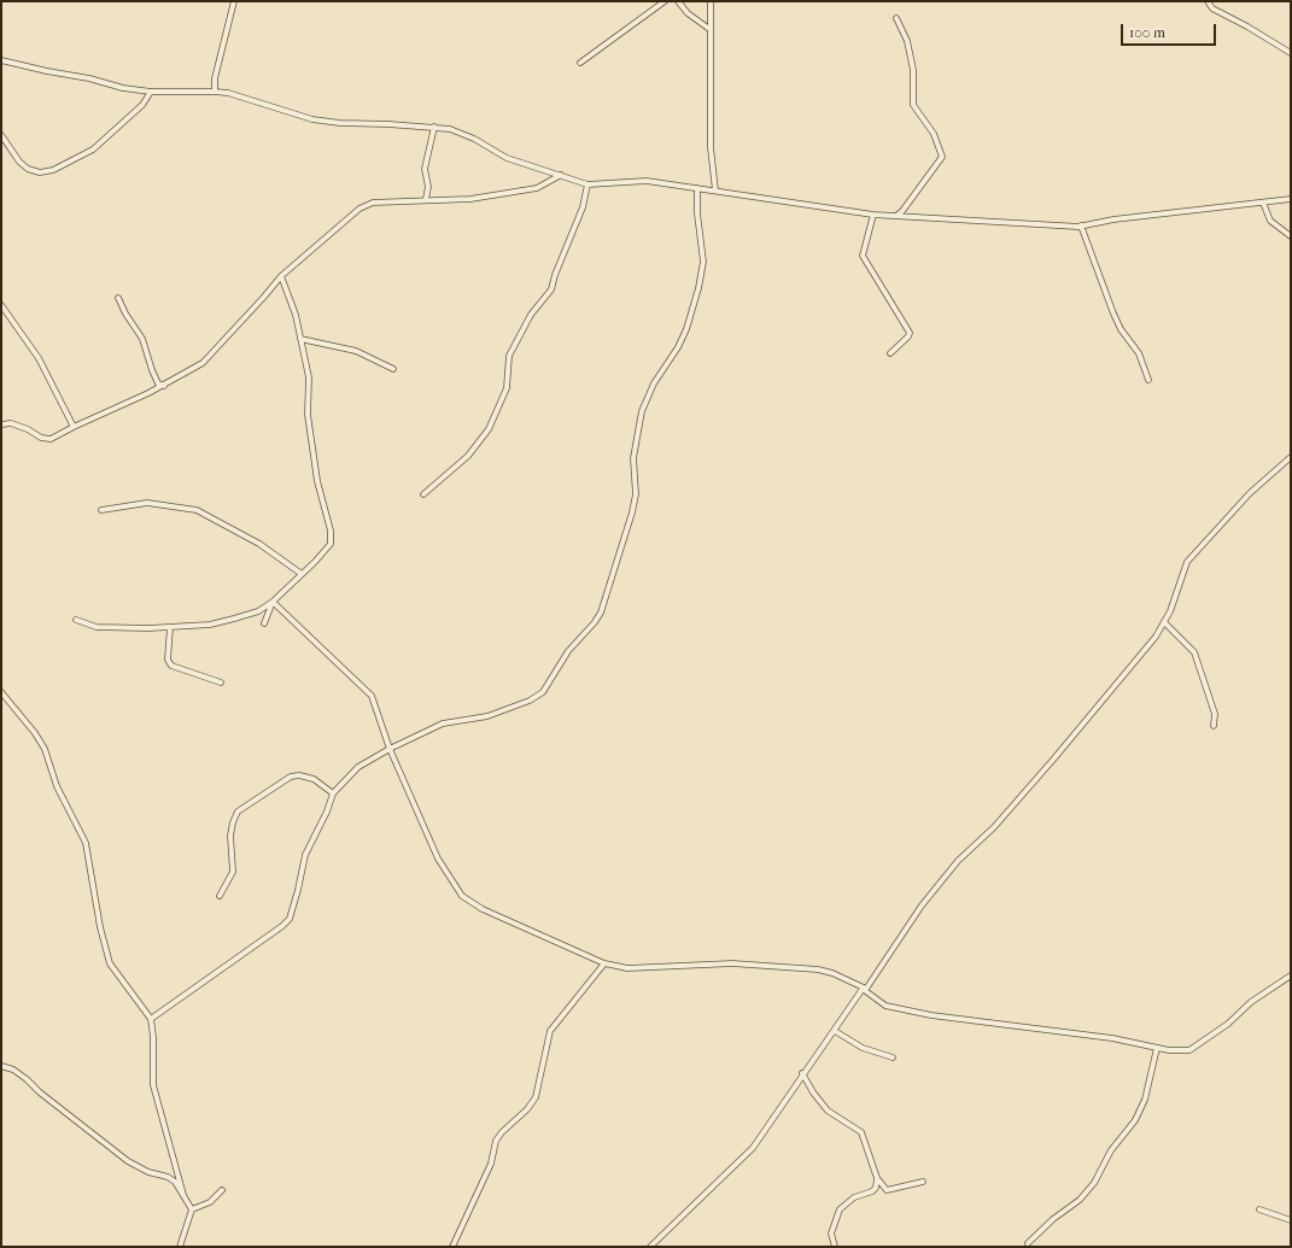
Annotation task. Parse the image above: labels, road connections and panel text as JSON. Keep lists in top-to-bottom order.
{
  "scale_bar": "100 m"
}
